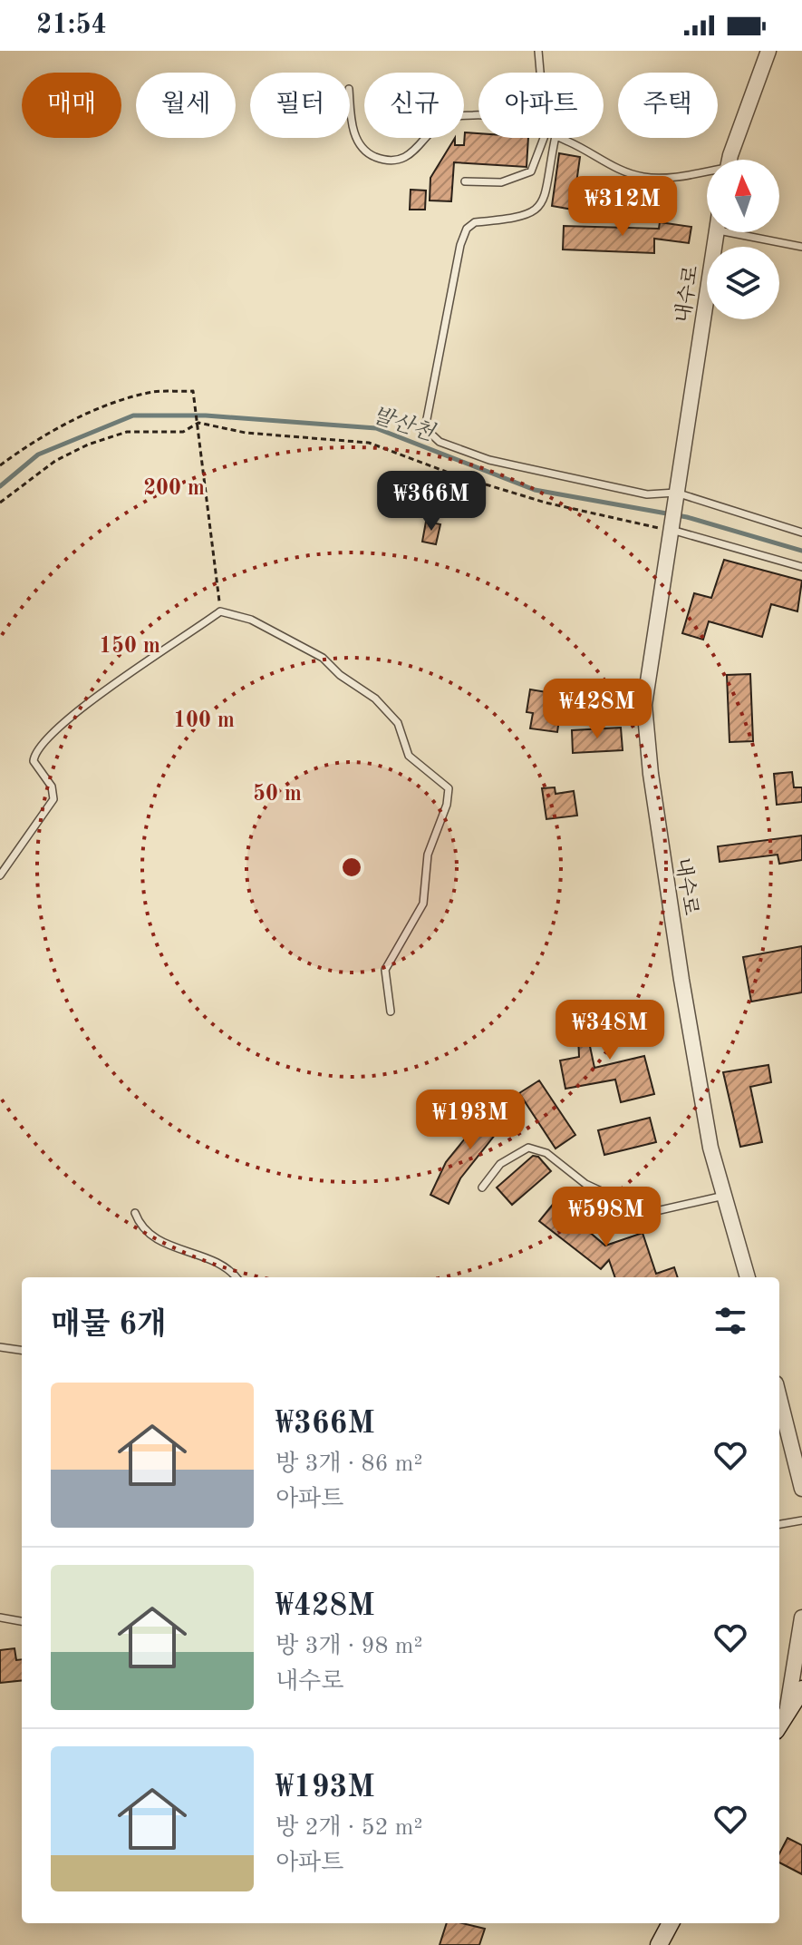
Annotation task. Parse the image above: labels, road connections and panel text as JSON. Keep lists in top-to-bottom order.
{
  "streets": {
    "street": ["내수로"]
  },
  "water": ["발산천"],
  "north": "top",
  "page": {
    "status": "21:54",
    "chip": [
      "매매",
      "월세",
      "필터",
      "신규",
      "아파트",
      "주택"
    ],
    "price": [
      "₩312M",
      "₩366M",
      "₩428M",
      "₩348M",
      "₩193M",
      "₩598M"
    ],
    "heading": "매물 6개",
    "list": [
      {
        "name": "₩366M",
        "note": "방 3개 · 86 m² · 아파트"
      },
      {
        "name": "₩428M",
        "note": "방 3개 · 98 m² · 내수로"
      },
      {
        "name": "₩193M",
        "note": "방 2개 · 52 m² · 아파트"
      }
    ]
  },
  "rings": [
    "200 m",
    "150 m",
    "100 m",
    "50 m"
  ]
}
